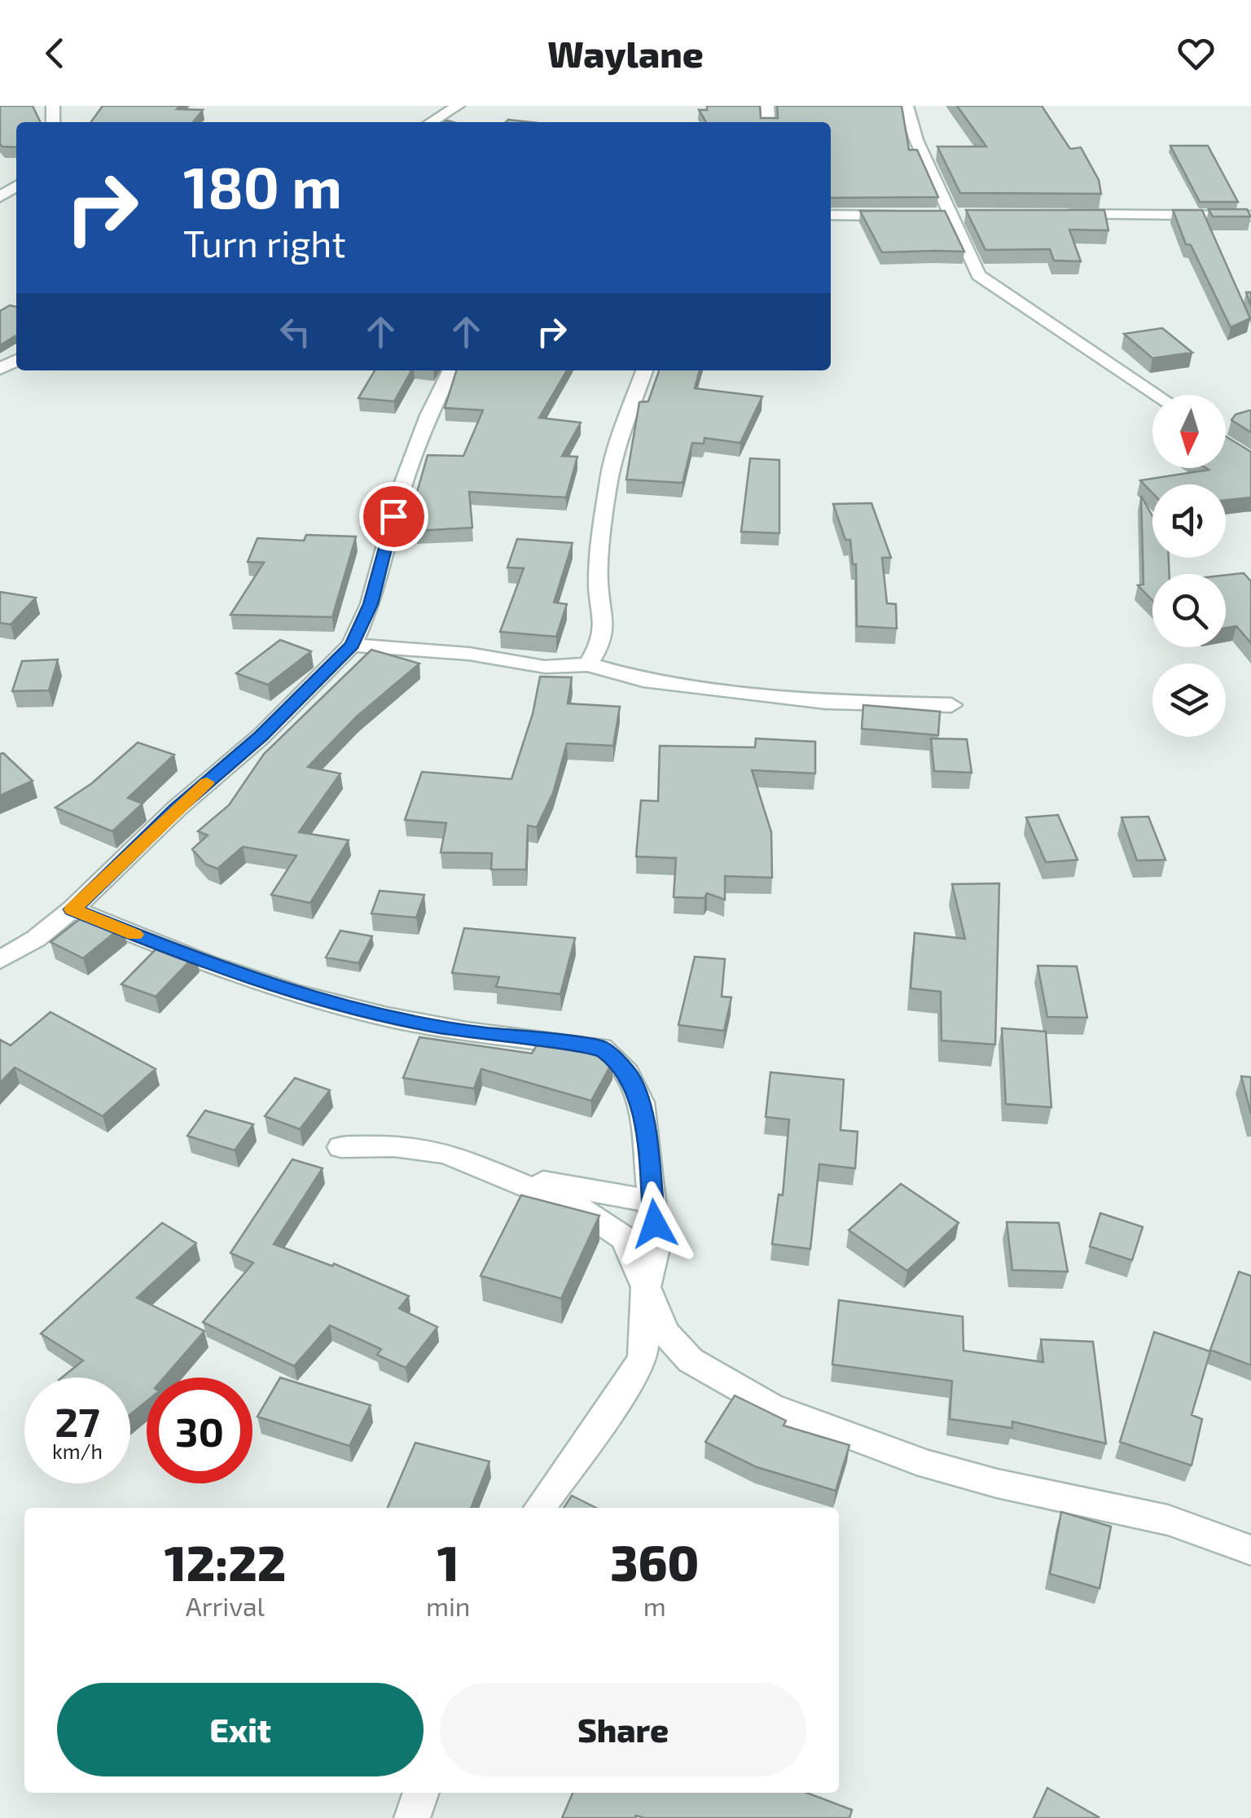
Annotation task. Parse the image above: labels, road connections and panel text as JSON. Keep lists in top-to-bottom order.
{
  "north": "bottom",
  "page": {
    "header": "Waylane",
    "turn": ["180 m", "Turn right"],
    "speed": "27 km/h",
    "limit": "30",
    "eta": [
      "12:22",
      "Arrival",
      "1",
      "min",
      "360",
      "m"
    ],
    "buttons": ["Exit", "Share"]
  }
}
